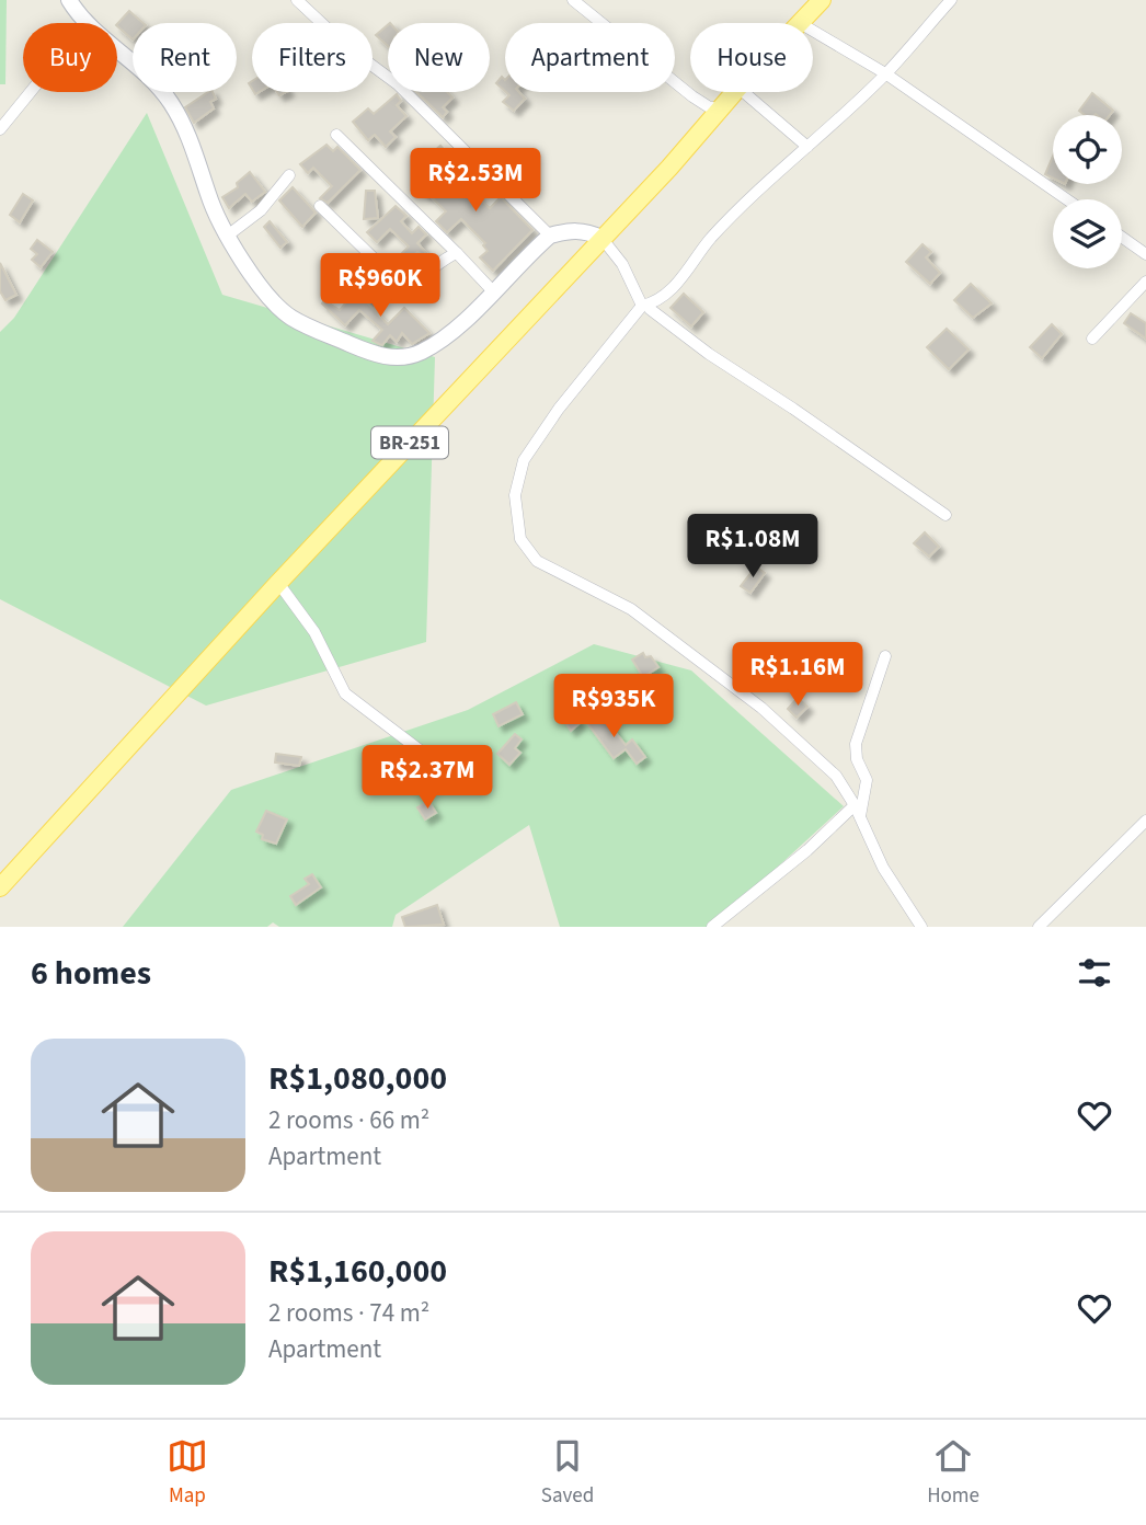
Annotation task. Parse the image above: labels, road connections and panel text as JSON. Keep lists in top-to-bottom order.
{
  "streets": {
    "main road": ["BR-251"]
  },
  "page": {
    "chip": [
      "Buy",
      "Rent",
      "Filters",
      "New",
      "Apartment",
      "House"
    ],
    "price": [
      "R$2.53M",
      "R$960K",
      "R$1.08M",
      "R$1.16M",
      "R$935K",
      "R$2.37M"
    ],
    "heading": "6 homes",
    "list": [
      {
        "name": "R$1,080,000",
        "note": "2 rooms · 66 m² · Apartment"
      },
      {
        "name": "R$1,160,000",
        "note": "2 rooms · 74 m² · Apartment"
      }
    ],
    "tabs": ["Map", "Saved", "Home"]
  }
}
